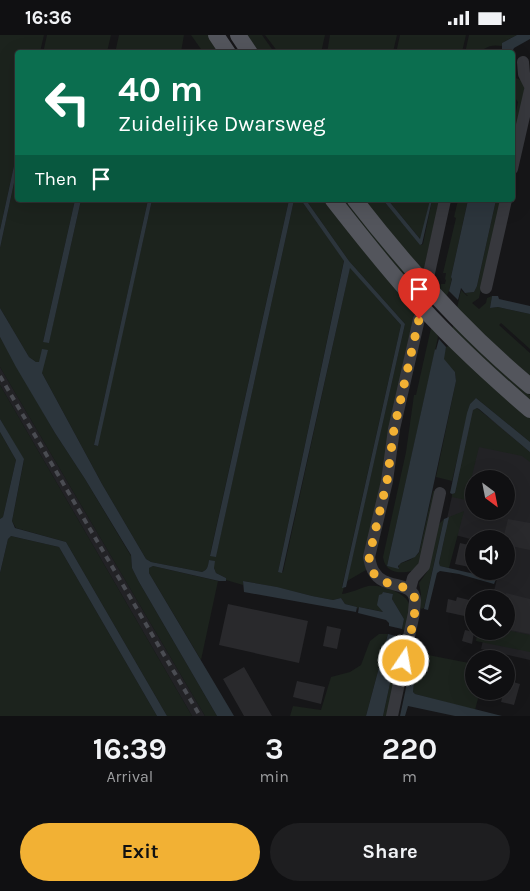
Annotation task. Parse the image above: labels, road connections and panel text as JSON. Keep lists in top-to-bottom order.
{
  "north": "bottom right",
  "page": {
    "status": "16:36",
    "turn": ["40 m", "Zuidelijke Dwarsweg"],
    "then": "Then",
    "eta": [
      "16:39",
      "Arrival",
      "3",
      "min",
      "220",
      "m"
    ],
    "buttons": ["Exit", "Share"]
  }
}
